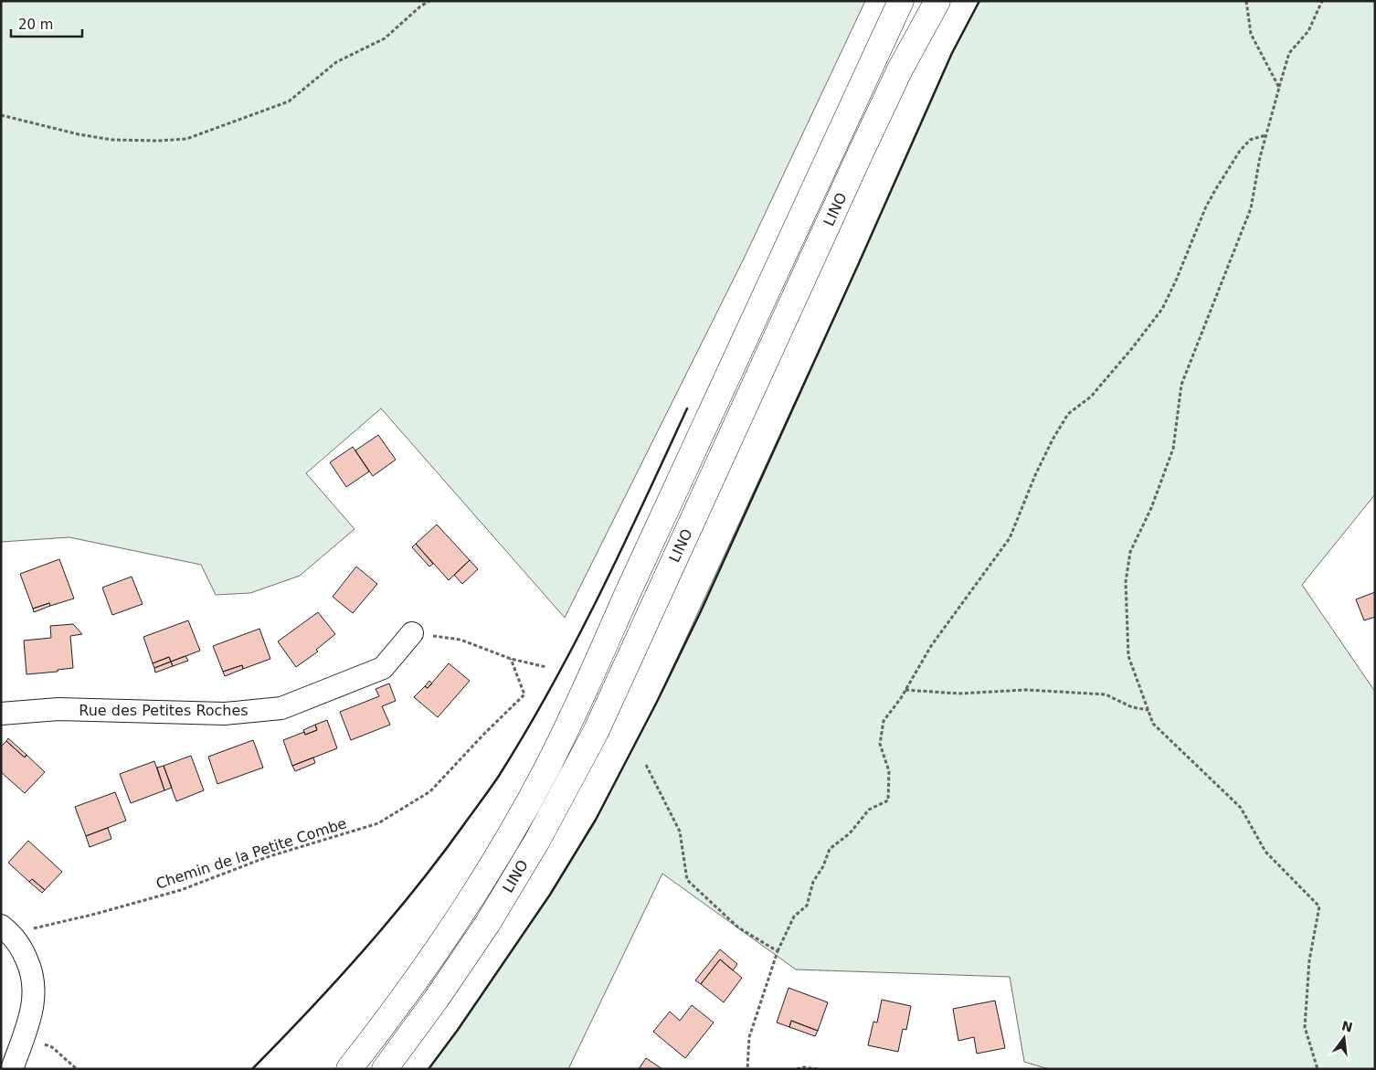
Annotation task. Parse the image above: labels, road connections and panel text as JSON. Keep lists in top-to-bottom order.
{
  "streets": {
    "highway": ["LINO"],
    "street": ["Rue des Petites Roches"],
    "path": ["Chemin de la Petite Combe"]
  },
  "scale_bar": "20 m",
  "north": "top"
}
